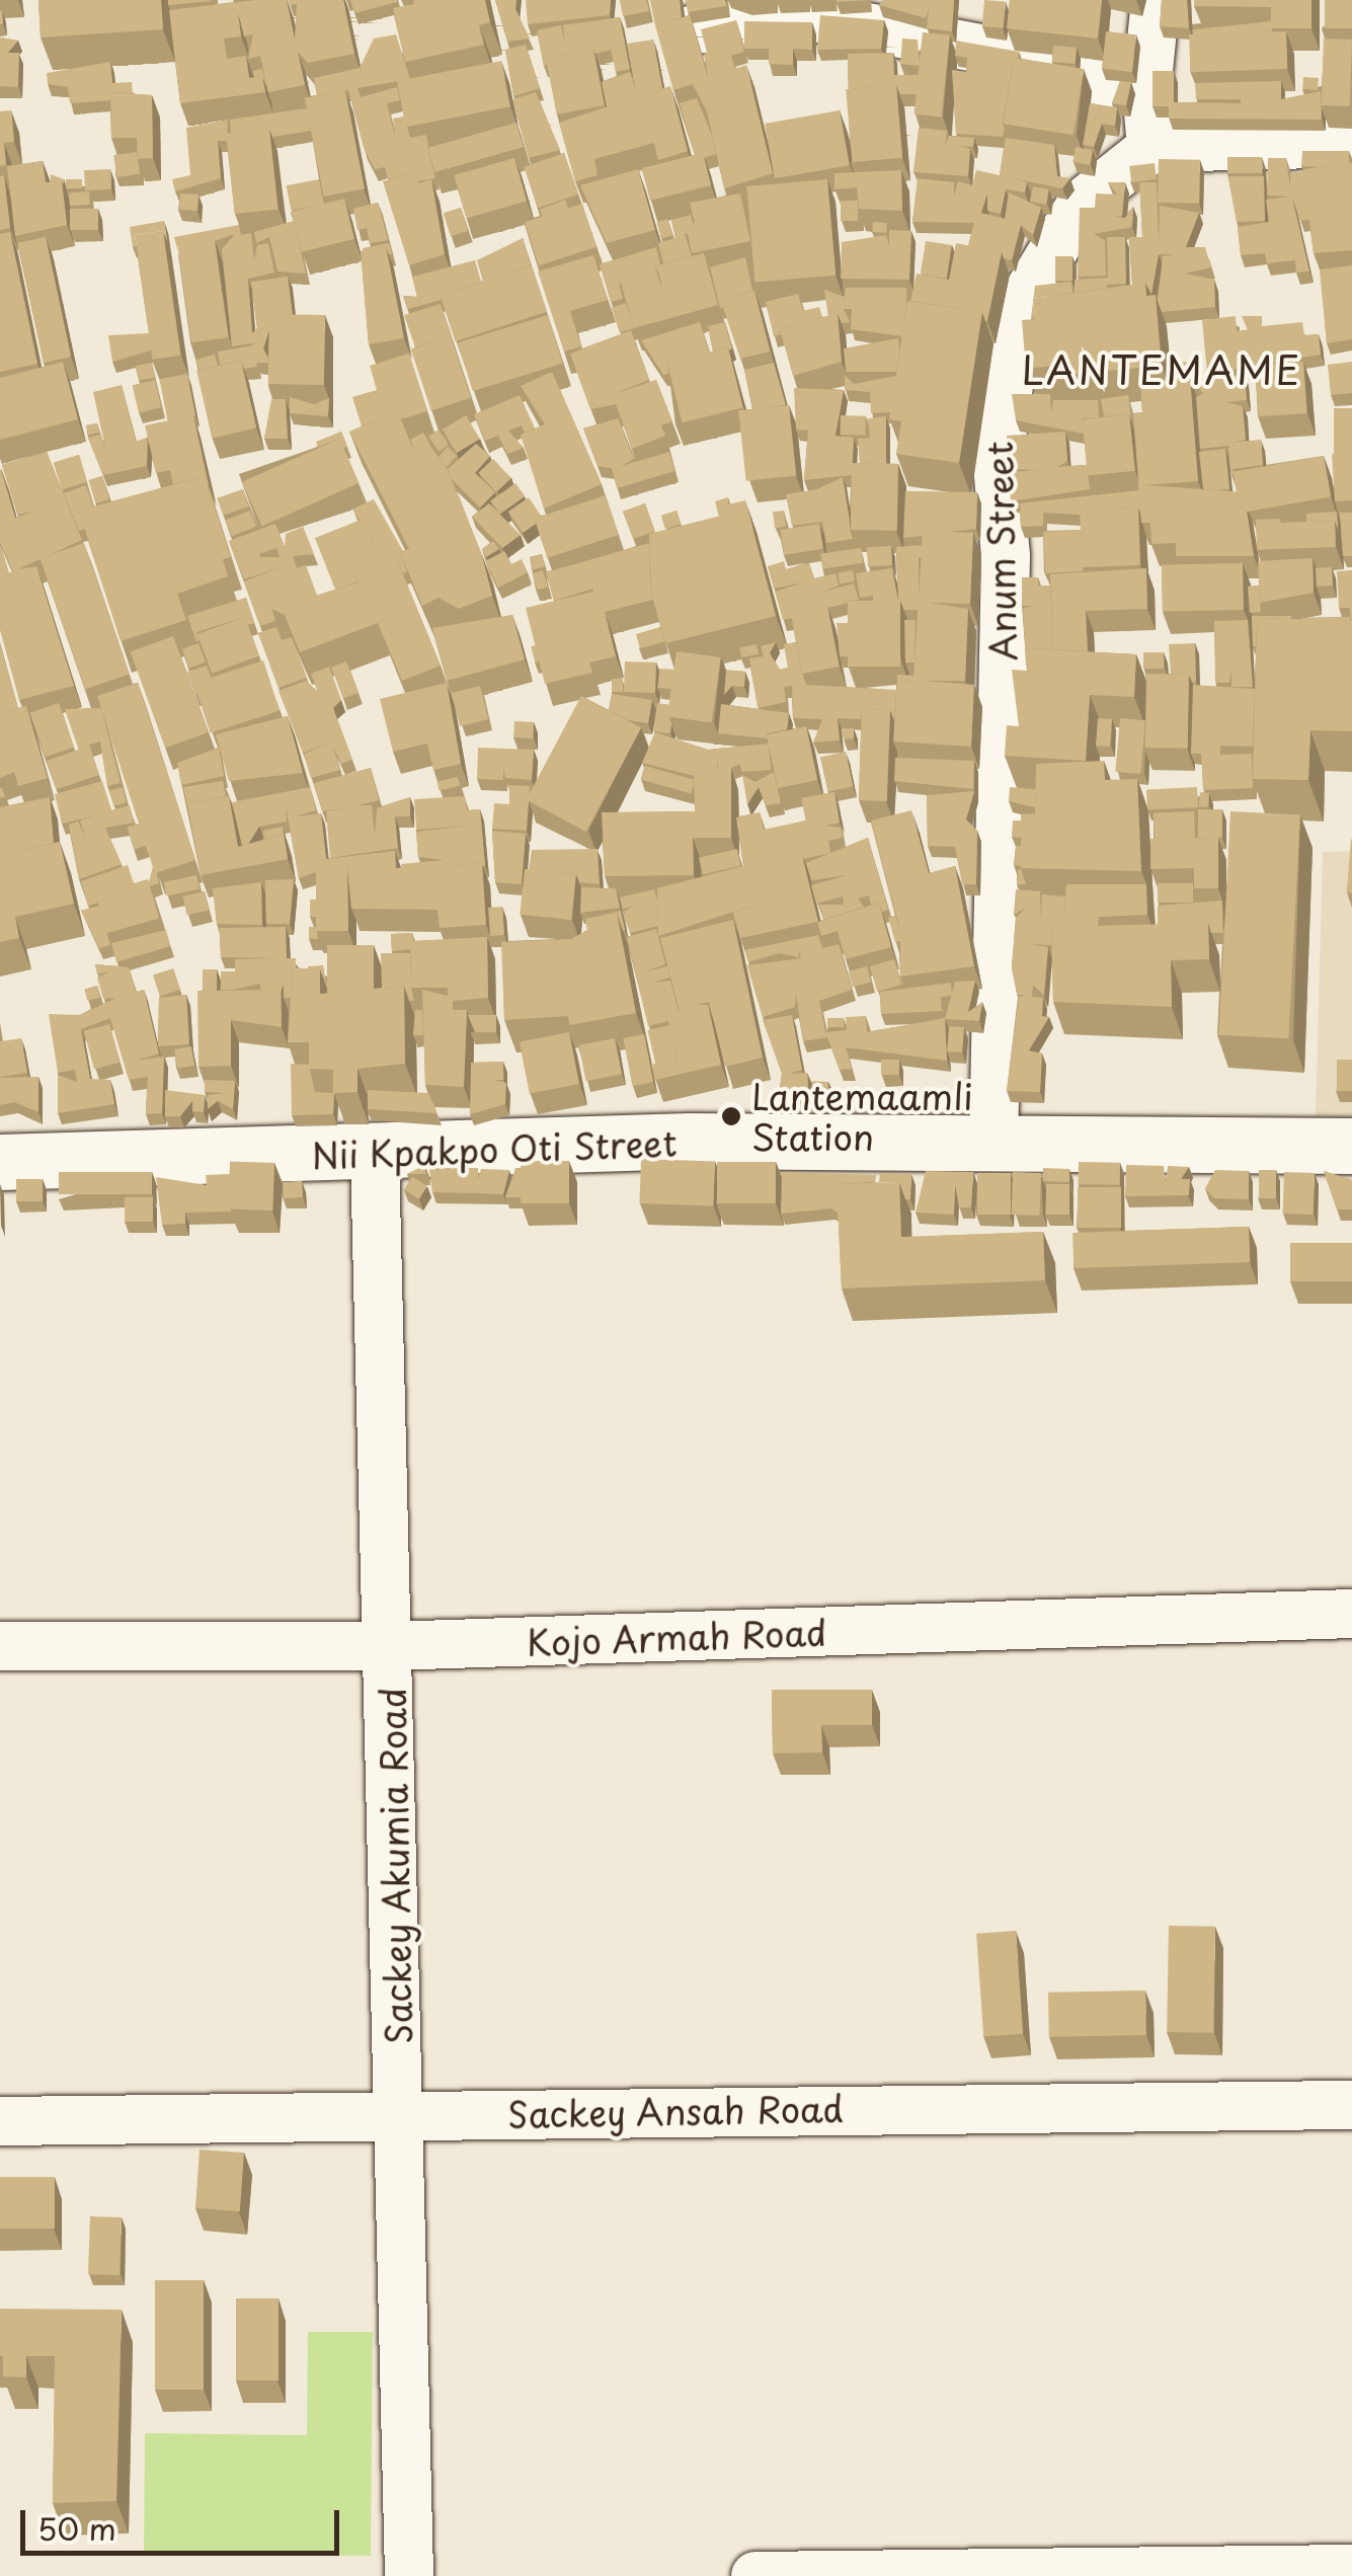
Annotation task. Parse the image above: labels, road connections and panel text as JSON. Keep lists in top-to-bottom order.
{
  "streets": {
    "street": [
      "Anum Street",
      "Nii Kpakpo Oti Street",
      "Kojo Armah Road",
      "Sackey Akumia Road",
      "Sackey Ansah Road"
    ]
  },
  "crossings": [
    ["Anum Street", "Nii Kpakpo Oti Street"],
    ["Nii Kpakpo Oti Street", "Sackey Akumia Road"],
    ["Kojo Armah Road", "Sackey Akumia Road"],
    ["Sackey Akumia Road", "Sackey Ansah Road"]
  ],
  "districts": ["LANTEMAME"],
  "places": ["Lantemaamli Station"],
  "scale_bar": "50 m"
}
